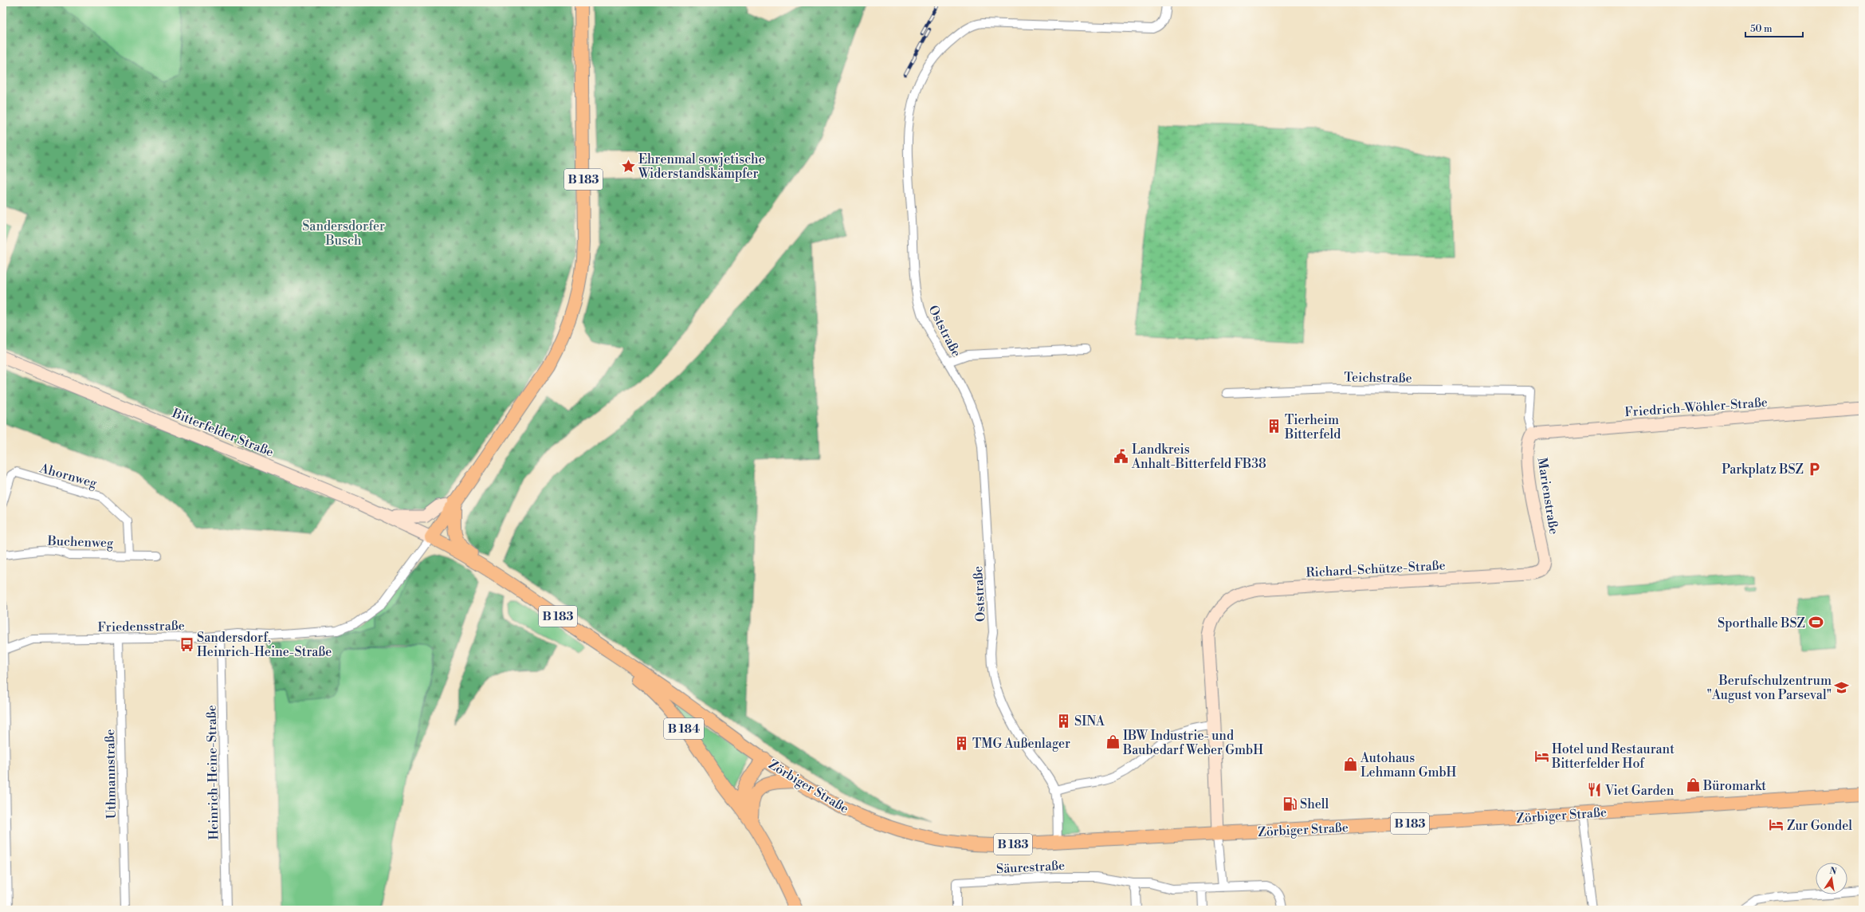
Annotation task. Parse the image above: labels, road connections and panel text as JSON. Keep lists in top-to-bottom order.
{
  "streets": {
    "main road": ["B 183", "B 184", "Zörbiger Straße"],
    "street": [
      "Oststraße",
      "Teichstraße",
      "Friedrich-Wöhler-Straße",
      "Bitterfelder Straße",
      "Ahornweg",
      "Marienstraße",
      "Buchenweg",
      "Richard-Schütze-Straße",
      "Friedensstraße",
      "Heinrich-Heine-Straße",
      "Uthmannstraße",
      "Säurestraße"
    ]
  },
  "crossings": [
    ["B 183", "Bitterfelder Straße"],
    ["B 183", "Friedensstraße"],
    ["B 183", "B 184"],
    ["B 183", "Zörbiger Straße"],
    ["Oststraße", "Zörbiger Straße"],
    ["Teichstraße", "Friedrich-Wöhler-Straße"],
    ["Teichstraße", "Marienstraße"],
    ["Friedrich-Wöhler-Straße", "Marienstraße"],
    ["Bitterfelder Straße", "Friedensstraße"],
    ["Ahornweg", "Buchenweg"],
    ["Marienstraße", "Richard-Schütze-Straße"],
    ["Friedensstraße", "Heinrich-Heine-Straße"],
    ["Friedensstraße", "Uthmannstraße"],
    ["B 184", "Zörbiger Straße"]
  ],
  "parks": ["Sandersdorfer Busch"],
  "places": {
    "place": ["Ehrenmal sowjetische Widerstandskämpfer"],
    "building": ["Tierheim Bitterfeld", "SINA", "TMG Außenlager"],
    "public building": ["Landkreis Anhalt-Bitterfeld FB38"],
    "parking": ["Parkplatz BSZ"],
    "sports": ["Sporthalle BSZ"],
    "bus stop": ["Sandersdorf, Heinrich-Heine-Straße"],
    "school or university": ["Berufschulzentrum \"August von Parseval\""],
    "shop": ["IBW Industrie- und Baubedarf Weber GmbH", "Autohaus Lehmann GmbH", "Büromarkt"],
    "hotel": ["Hotel und Restaurant Bitterfelder Hof", "Zur Gondel"],
    "restaurant": ["Viet Garden"],
    "fuel station": ["Shell"]
  },
  "scale_bar": "50 m",
  "north": "top"
}
